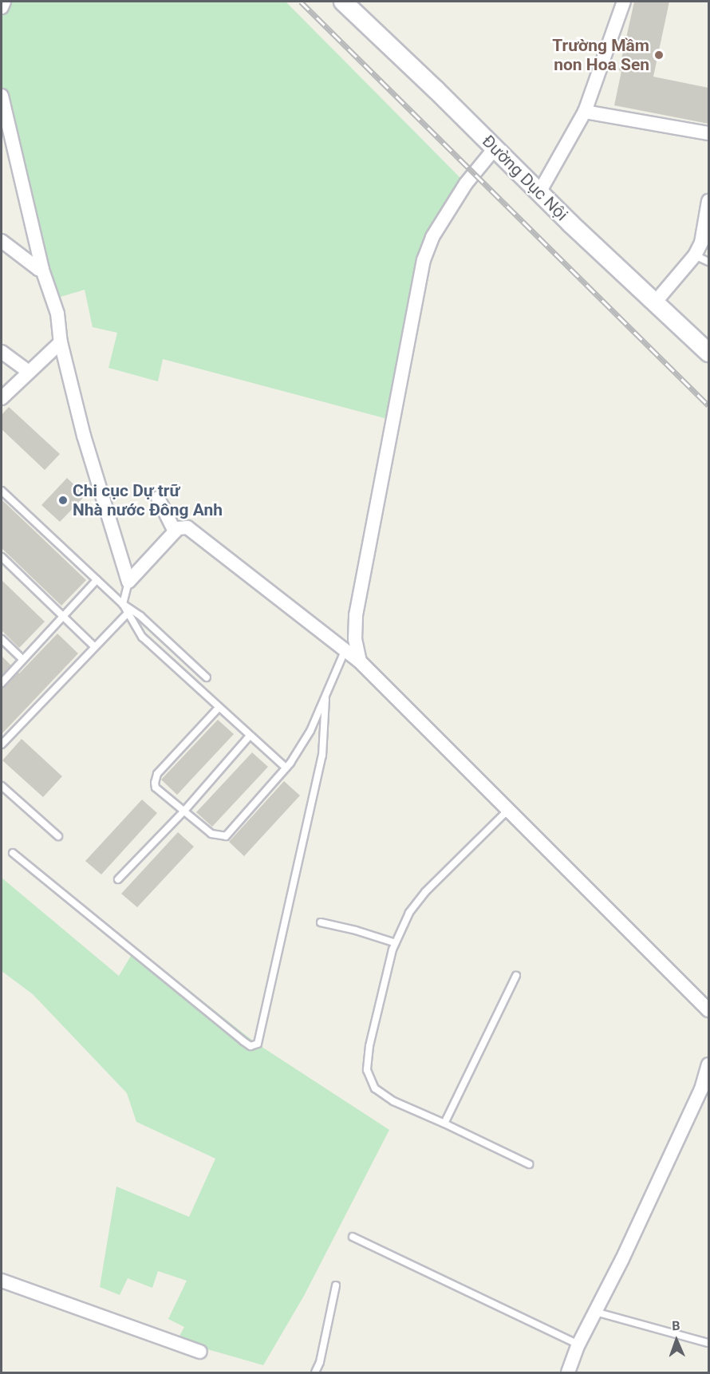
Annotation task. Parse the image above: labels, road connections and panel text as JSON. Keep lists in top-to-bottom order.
{
  "streets": {
    "street": ["Đường Dục Nội"]
  },
  "places": ["Trường Mầm non Hoa Sen", "Chi cục Dự trữ Nhà nước Đông Anh"],
  "north": "top"
}
